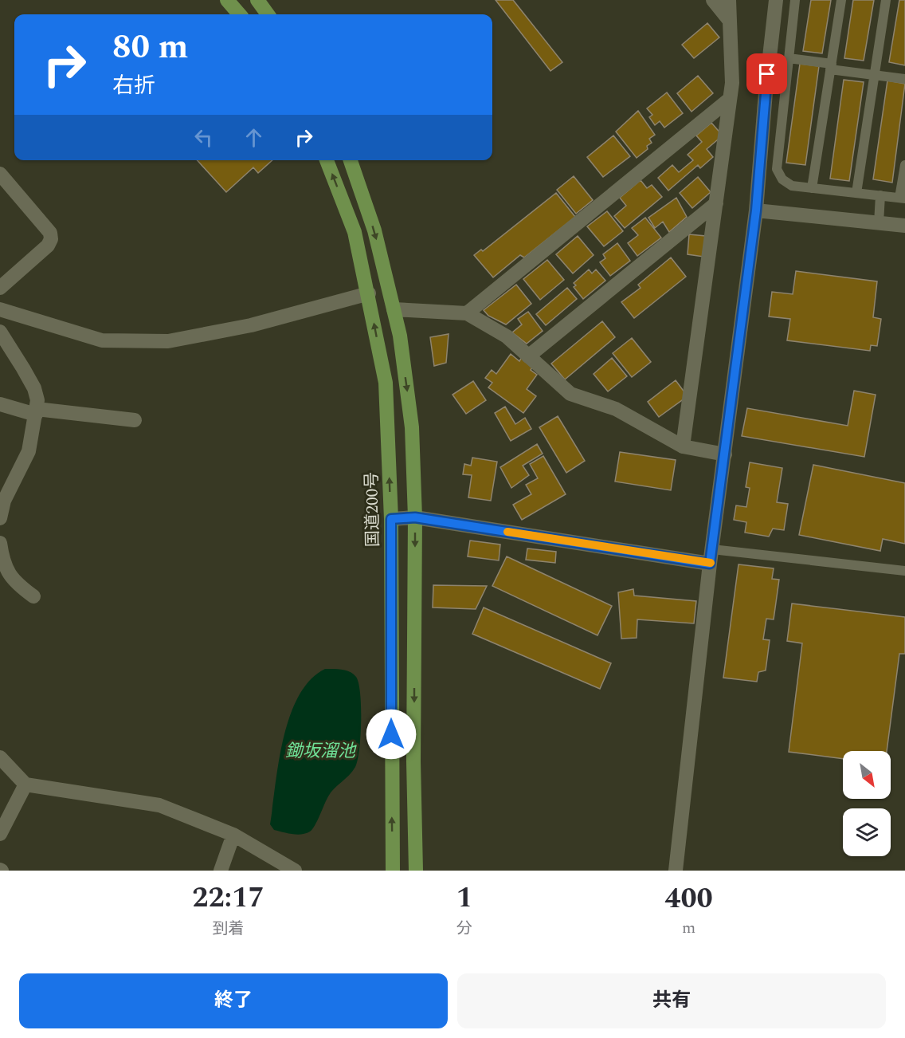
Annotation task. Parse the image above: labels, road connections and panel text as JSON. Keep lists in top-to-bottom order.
{
  "streets": {
    "highway": ["国道200号"]
  },
  "water": ["鋤坂溜池"],
  "north": "bottom right",
  "page": {
    "turn": ["80 m", "右折"],
    "eta": [
      "22:17",
      "到着",
      "1",
      "分",
      "400",
      "m"
    ],
    "buttons": ["終了", "共有"]
  }
}
